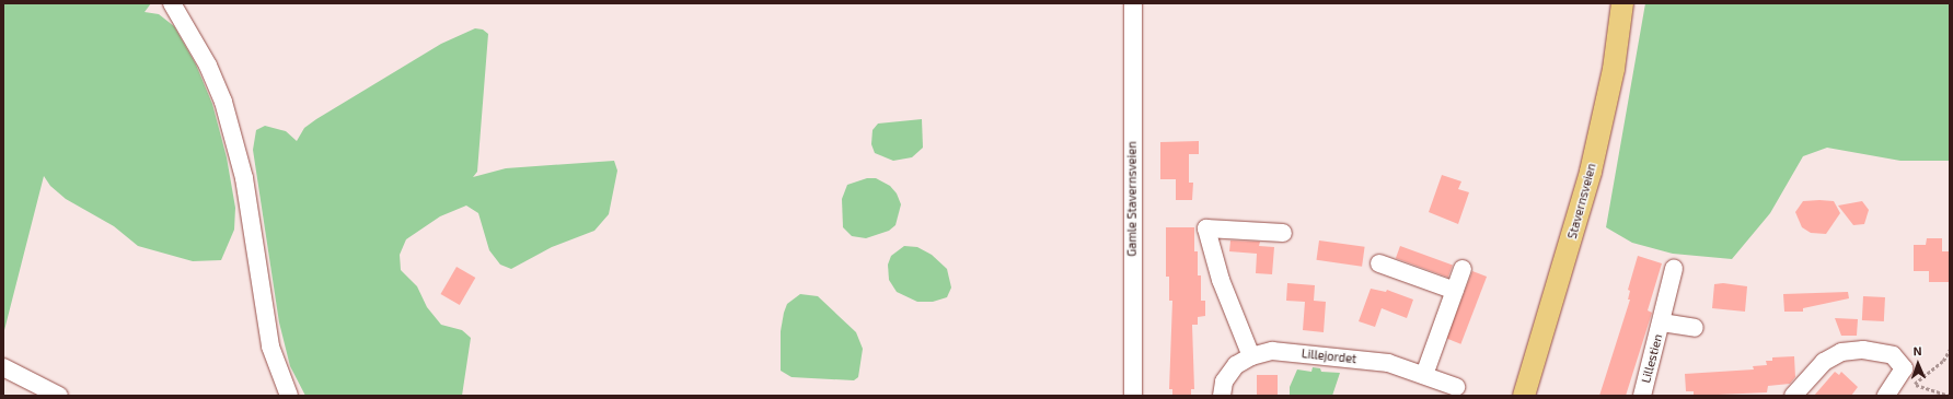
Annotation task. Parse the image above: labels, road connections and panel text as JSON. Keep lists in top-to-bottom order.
{
  "streets": {
    "main road": ["Stavernsveien"],
    "street": ["Gamle Stavernsveien", "Lillejordet", "Lillestien"]
  },
  "north": "top"
}
